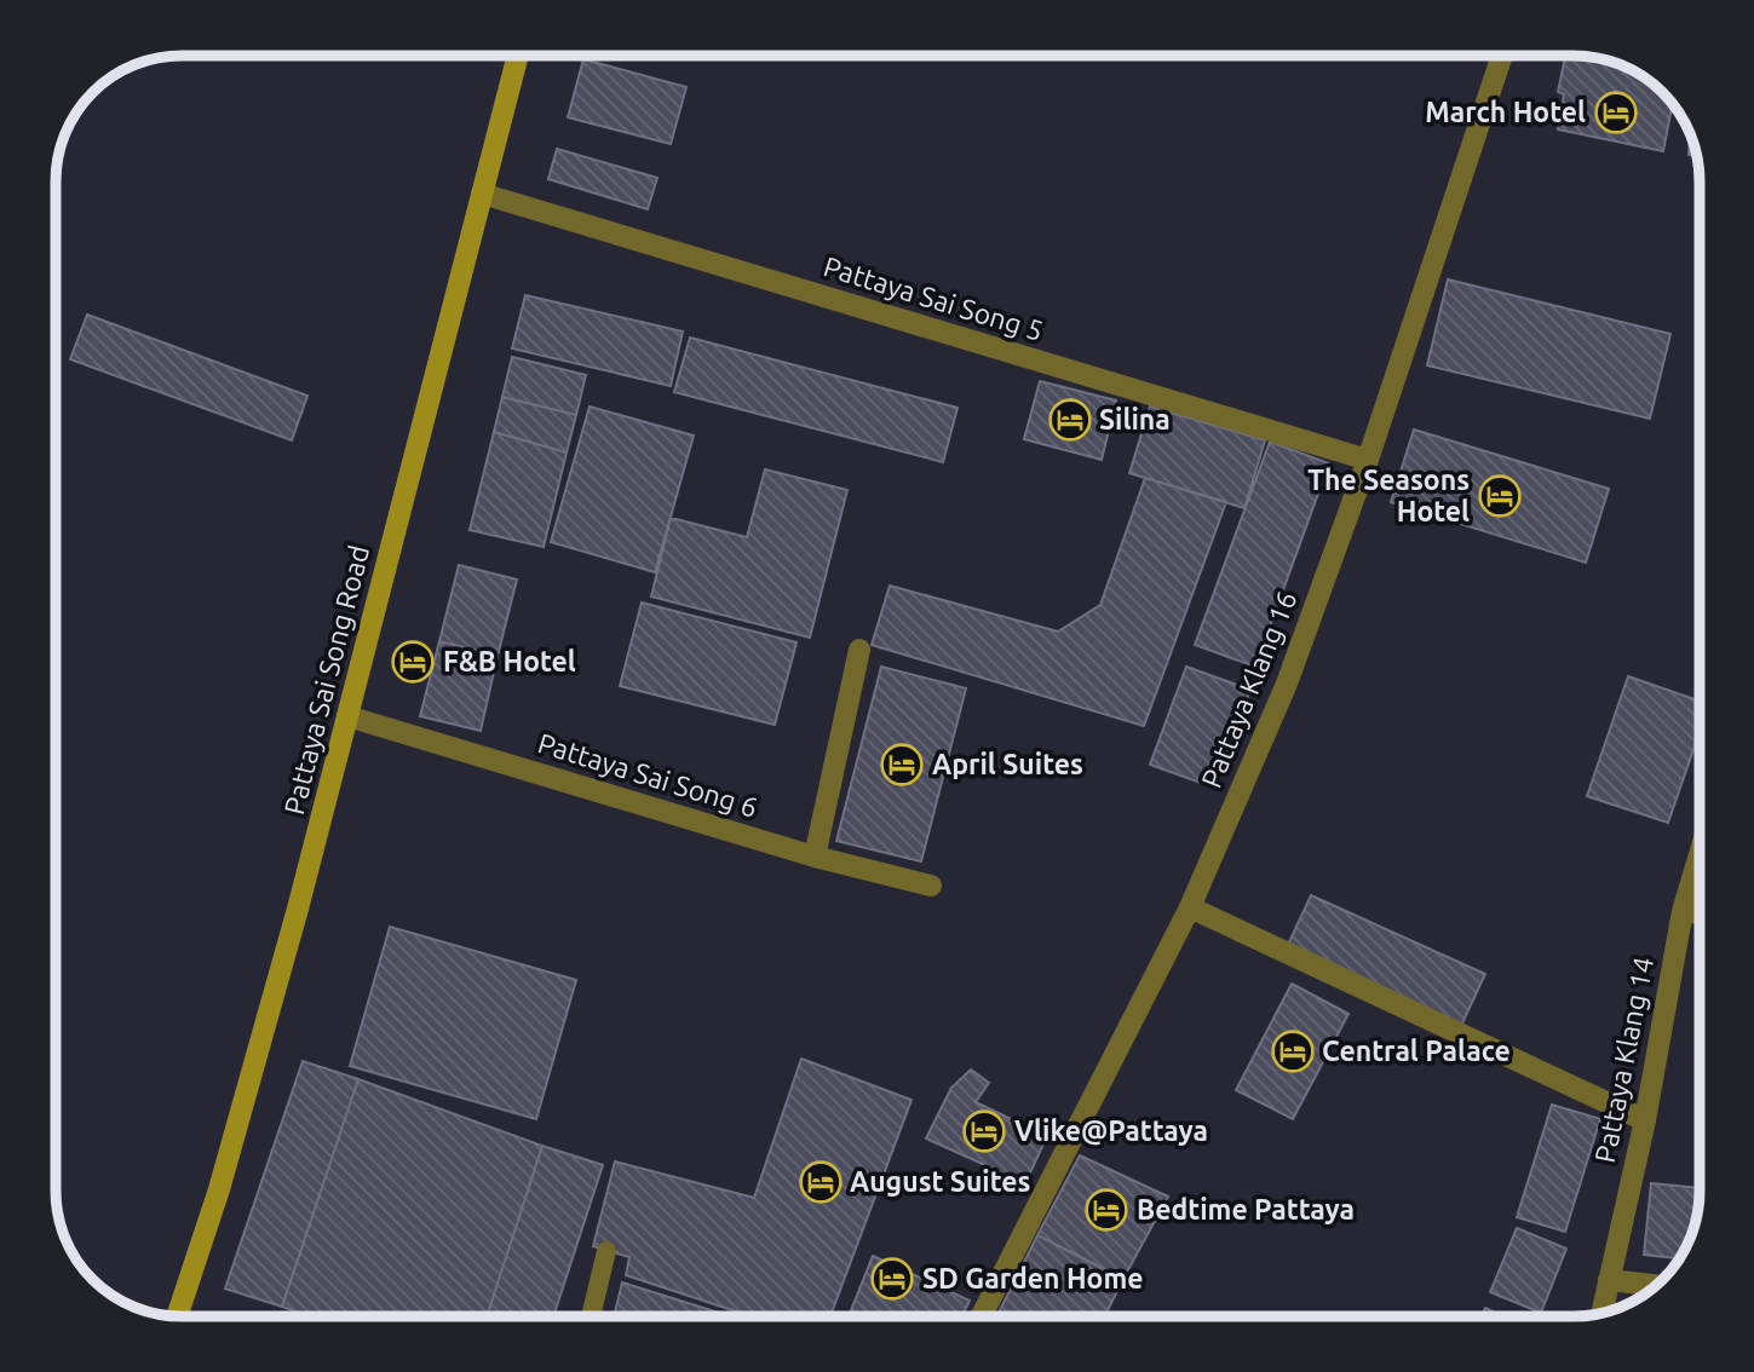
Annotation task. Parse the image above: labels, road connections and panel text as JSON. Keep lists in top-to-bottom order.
{
  "streets": {
    "main road": ["Pattaya Sai Song Road"],
    "street": [
      "Pattaya Sai Song 5",
      "Pattaya Klang 16",
      "Pattaya Sai Song 6",
      "Pattaya Klang 14"
    ]
  },
  "crossings": [
    ["Pattaya Sai Song 5", "Pattaya Sai Song Road"],
    ["Pattaya Sai Song 5", "Pattaya Klang 16"],
    ["Pattaya Sai Song Road", "Pattaya Sai Song 6"]
  ],
  "places": {
    "hotel": [
      "March Hotel",
      "Silina",
      "The Seasons Hotel",
      "F&B Hotel",
      "April Suites",
      "Central Palace",
      "Vlike@Pattaya",
      "August Suites",
      "Bedtime Pattaya",
      "SD Garden Home"
    ]
  }
}
